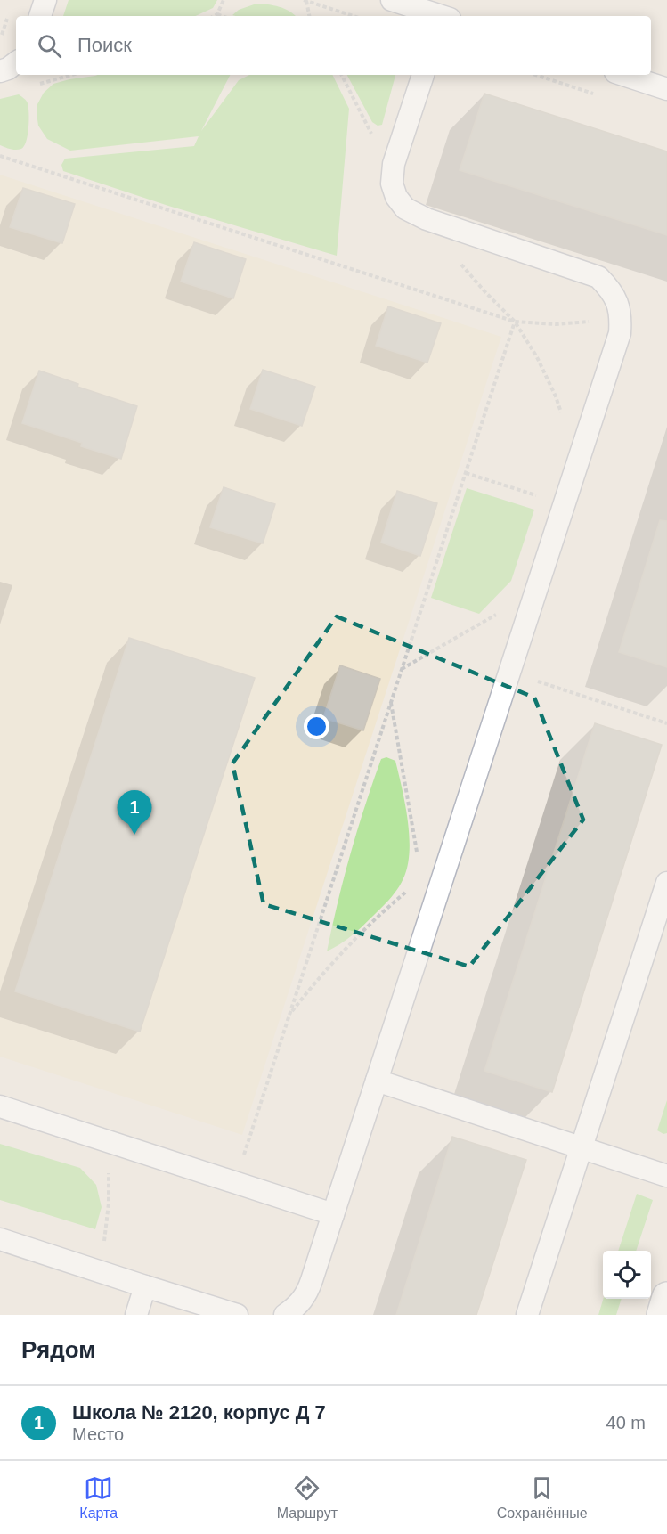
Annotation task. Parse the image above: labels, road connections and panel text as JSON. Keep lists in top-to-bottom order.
{
  "page": {
    "search": "Поиск",
    "pins": "1",
    "heading": "Рядом",
    "list": [
      {
        "mark": "1",
        "name": "Школа № 2120, корпус Д 7",
        "note": "Место",
        "value": "40 m"
      }
    ],
    "nav": ["Карта", "Маршрут", "Сохранённые"]
  }
}
